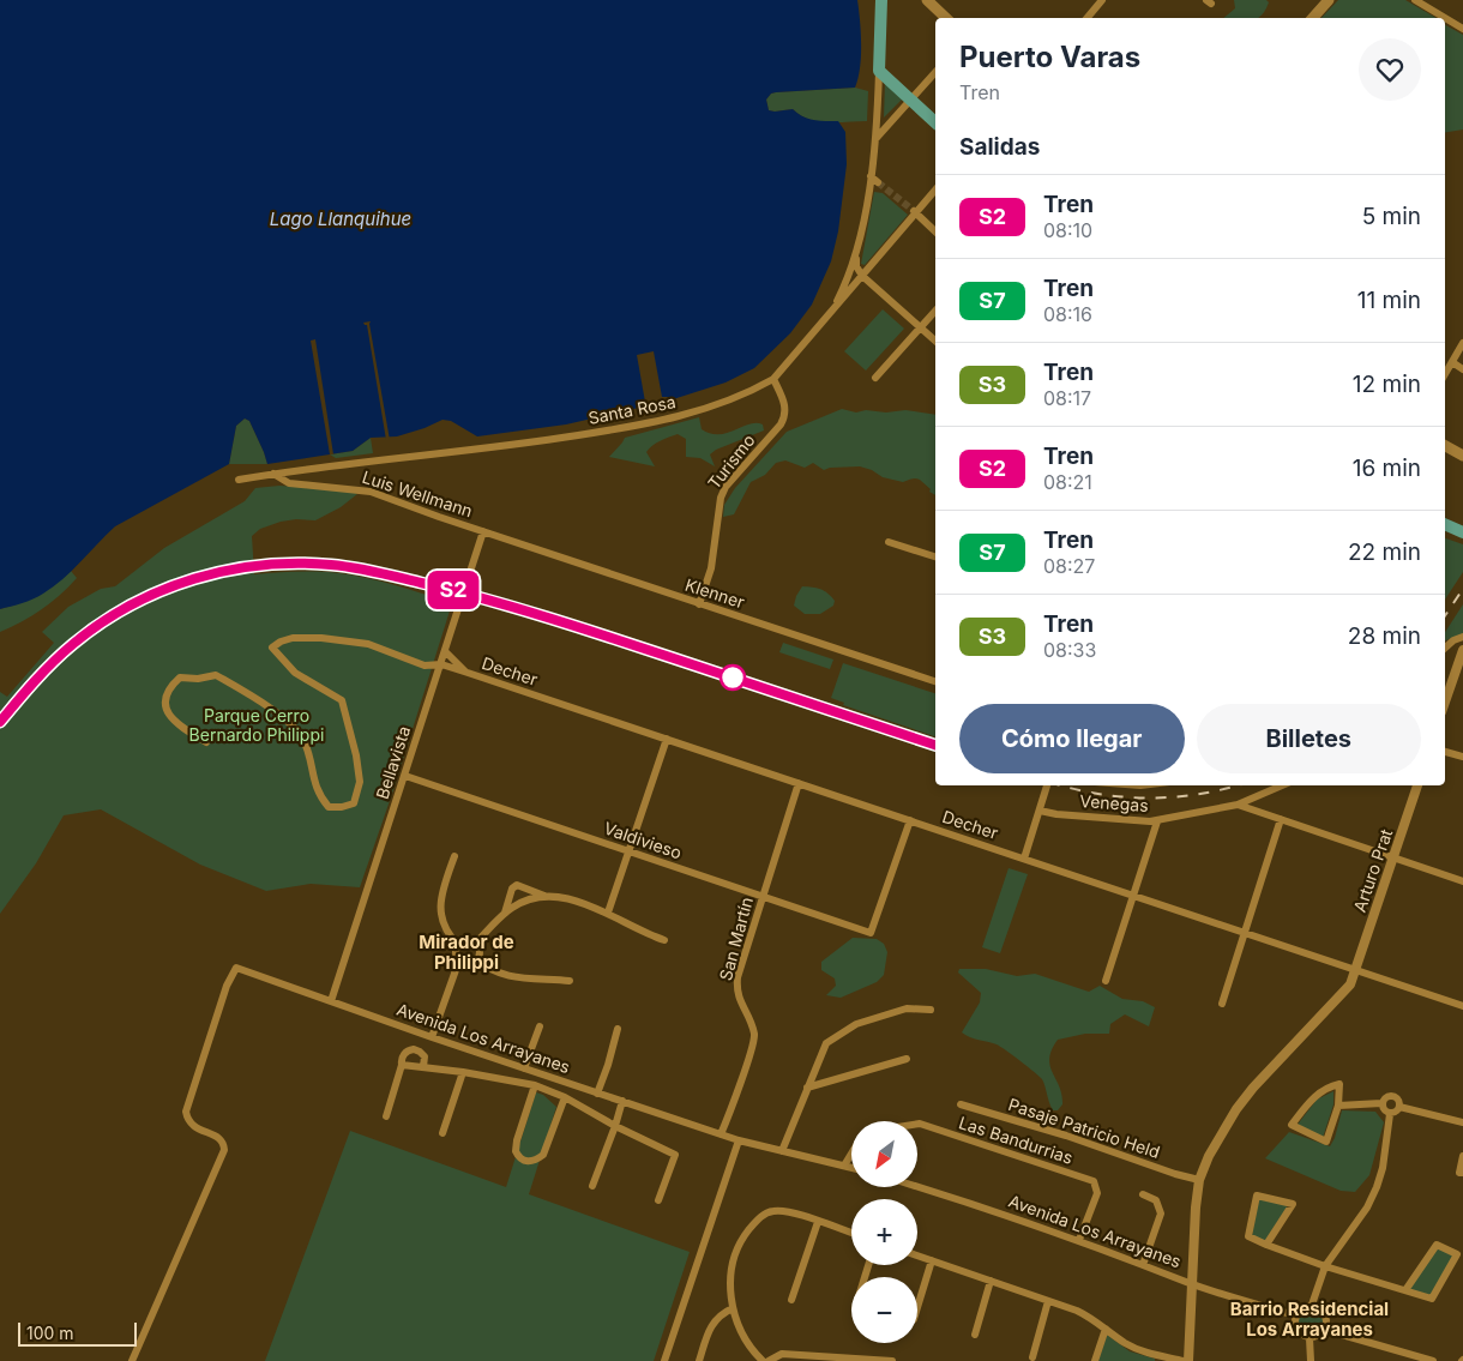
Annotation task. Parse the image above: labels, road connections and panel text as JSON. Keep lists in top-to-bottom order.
{
  "streets": {
    "street": [
      "Santa Rosa",
      "Turismo",
      "Luis Wellmann",
      "Klenner",
      "Decher",
      "Bellavista",
      "Venegas",
      "Valdivieso",
      "Arturo Prat",
      "San Martín",
      "Avenida Los Arrayanes",
      "Pasaje Patricio Held",
      "Las Bandurrias"
    ]
  },
  "crossings": [
    ["Santa Rosa", "Turismo"],
    ["Santa Rosa", "Luis Wellmann"],
    ["Turismo", "Klenner"],
    ["Luis Wellmann", "Klenner"],
    ["Luis Wellmann", "Bellavista"],
    ["Klenner", "Bellavista"],
    ["Decher", "Bellavista"],
    ["Decher", "Valdivieso"],
    ["Decher", "Arturo Prat"],
    ["Decher", "San Martín"],
    ["Bellavista", "Valdivieso"],
    ["Bellavista", "Avenida Los Arrayanes"],
    ["Valdivieso", "San Martín"],
    ["Arturo Prat", "Avenida Los Arrayanes"],
    ["Arturo Prat", "Pasaje Patricio Held"],
    ["San Martín", "Avenida Los Arrayanes"],
    ["Avenida Los Arrayanes", "Las Bandurrias"]
  ],
  "districts": ["Mirador de Philippi", "Barrio Residencial Los Arrayanes"],
  "water": ["Lago Llanquihue"],
  "parks": ["Parque Cerro Bernardo Philippi"],
  "scale_bar": "100 m",
  "north": "bottom left",
  "page": {
    "on_map": "S2",
    "heading": [
      ["Puerto Varas", "Tren"],
      "Salidas"
    ],
    "list": [
      {
        "mark": "S2",
        "name": "Tren",
        "note": "08:10",
        "value": "5 min"
      },
      {
        "mark": "S7",
        "name": "Tren",
        "note": "08:16",
        "value": "11 min"
      },
      {
        "mark": "S3",
        "name": "Tren",
        "note": "08:17",
        "value": "12 min"
      },
      {
        "mark": "S2",
        "name": "Tren",
        "note": "08:21",
        "value": "16 min"
      },
      {
        "mark": "S7",
        "name": "Tren",
        "note": "08:27",
        "value": "22 min"
      },
      {
        "mark": "S3",
        "name": "Tren",
        "note": "08:33",
        "value": "28 min"
      }
    ],
    "buttons": ["Cómo llegar", "Billetes"],
    "map_buttons": ["+", "−"],
    "scale": "100 m"
  }
}
